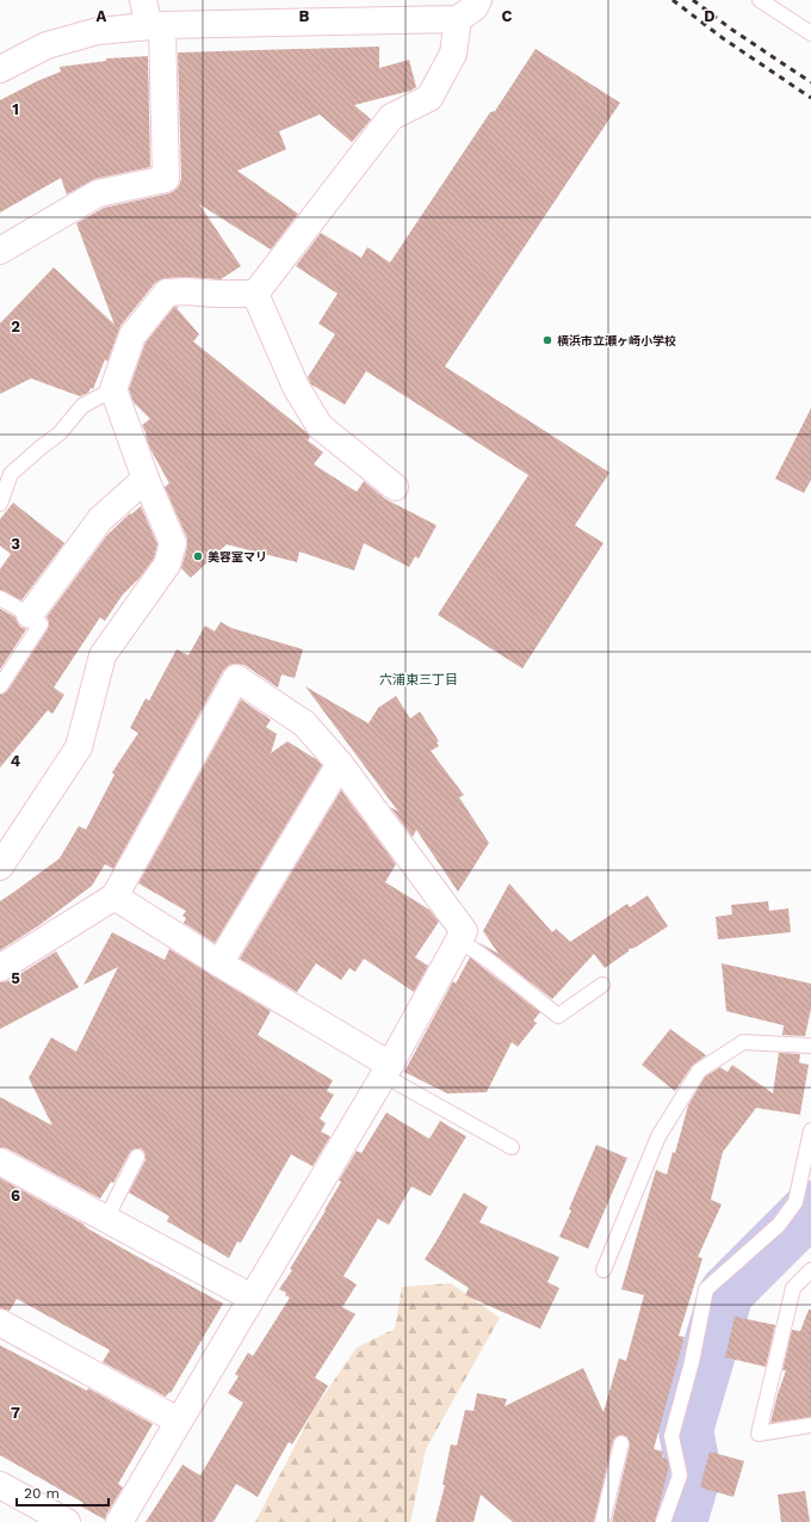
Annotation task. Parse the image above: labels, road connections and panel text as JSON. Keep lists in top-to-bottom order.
{
  "districts": ["六浦東三丁目"],
  "places": ["横浜市立瀬ヶ崎小学校", "美容室マリ"],
  "scale_bar": "20 m",
  "grid": {
    "columns": [
      "A",
      "B",
      "C",
      "D"
    ],
    "rows": [
      "1",
      "2",
      "3",
      "4",
      "5",
      "6",
      "7"
    ]
  }
}
